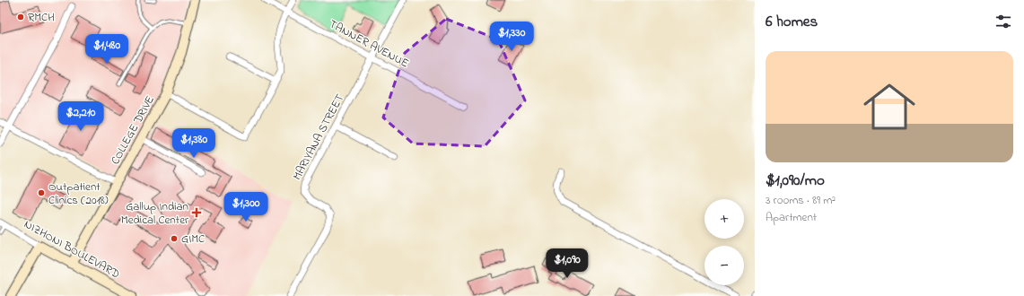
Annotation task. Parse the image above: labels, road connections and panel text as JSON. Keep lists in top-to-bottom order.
{
  "streets": {
    "main road": ["COLLEGE DRIVE", "NIZHONI BOULEVARD"],
    "street": ["TANNER AVENUE", "MARIYANA STREET"]
  },
  "crossings": [
    ["TANNER AVENUE", "MARIYANA STREET"],
    ["COLLEGE DRIVE", "NIZHONI BOULEVARD"]
  ],
  "places": {
    "other": ["RMCH", "Outpatient Clinics (2018)", "GIMC"],
    "health": ["Gallup Indian Medical Center"]
  },
  "page": {
    "heading": "6 homes",
    "price": [
      "$1,330",
      "$1,480",
      "$2,210",
      "$1,380",
      "$1,300",
      "$1,090"
    ],
    "list": [
      {
        "name": "$1,090/mo",
        "note": "3 rooms · 89 m² · Apartment"
      }
    ],
    "map_buttons": ["+", "−"]
  }
}
